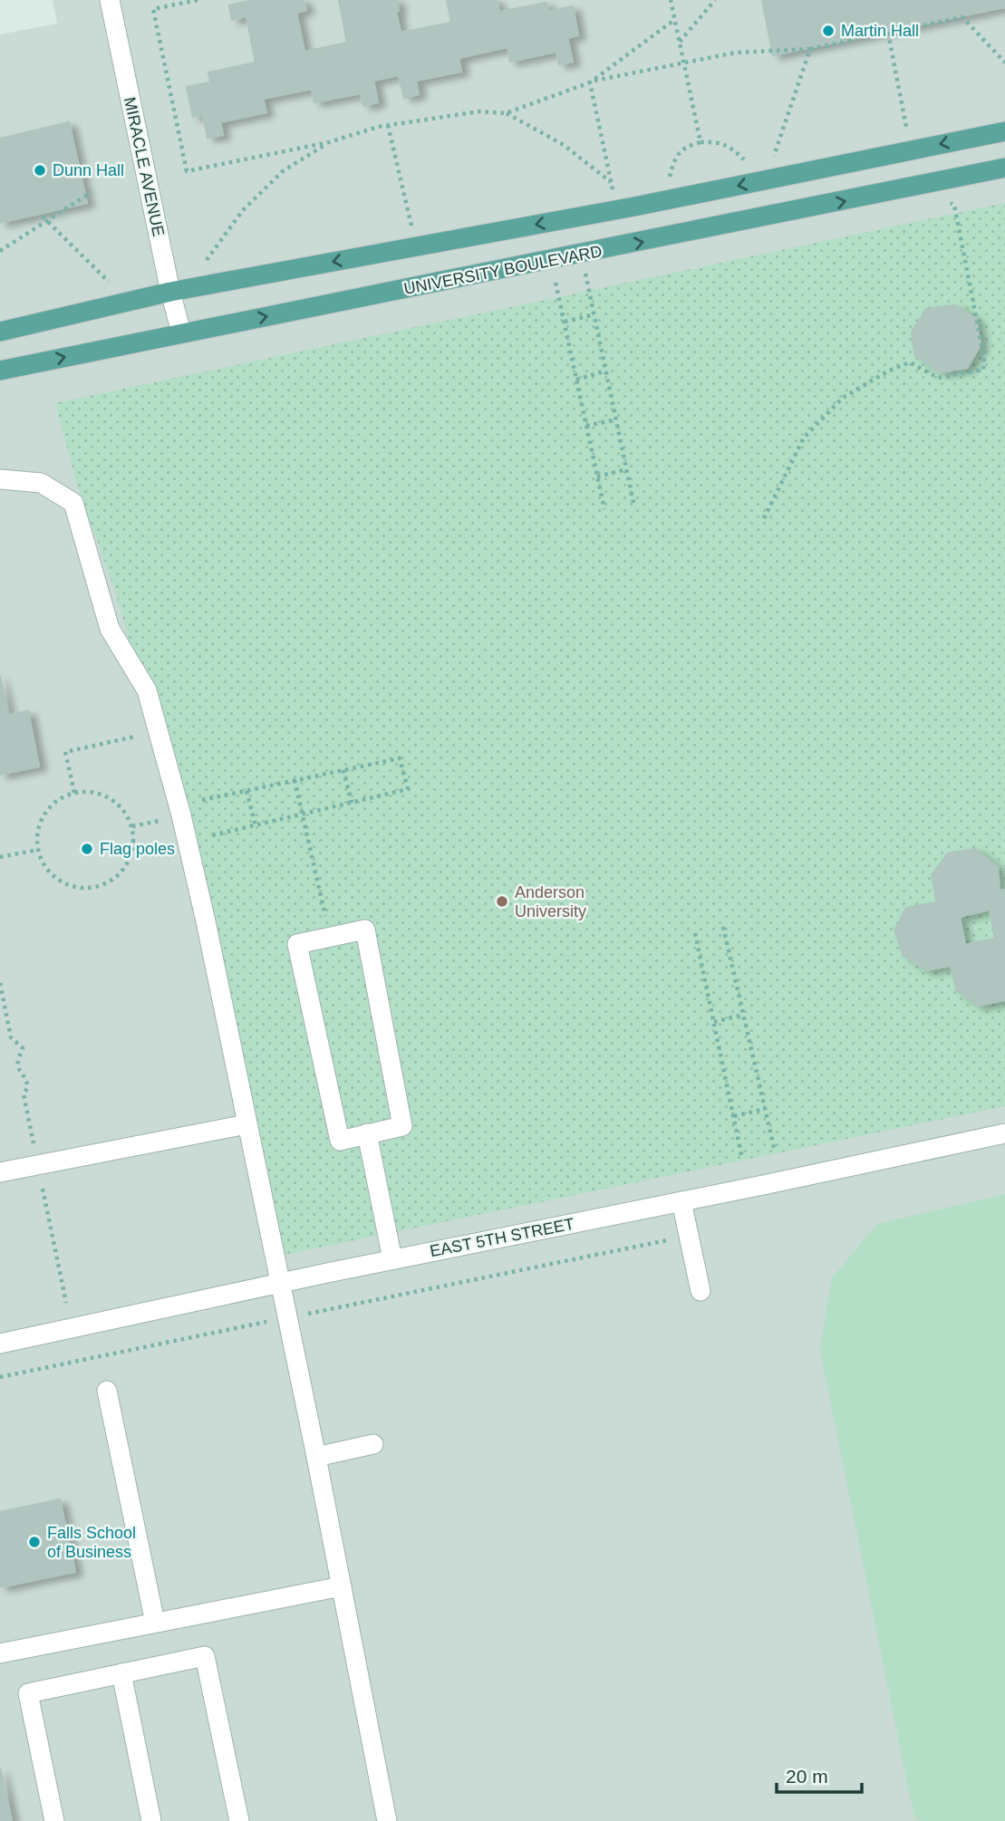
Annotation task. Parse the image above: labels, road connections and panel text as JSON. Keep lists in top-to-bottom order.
{
  "streets": {
    "main road": ["UNIVERSITY BOULEVARD"],
    "street": ["MIRACLE AVENUE", "EAST 5TH STREET"]
  },
  "crossings": [
    ["MIRACLE AVENUE", "UNIVERSITY BOULEVARD"]
  ],
  "places": [
    "Martin Hall",
    "Dunn Hall",
    "Flag poles",
    "Anderson University",
    "Falls School of Business"
  ],
  "scale_bar": "20 m"
}
